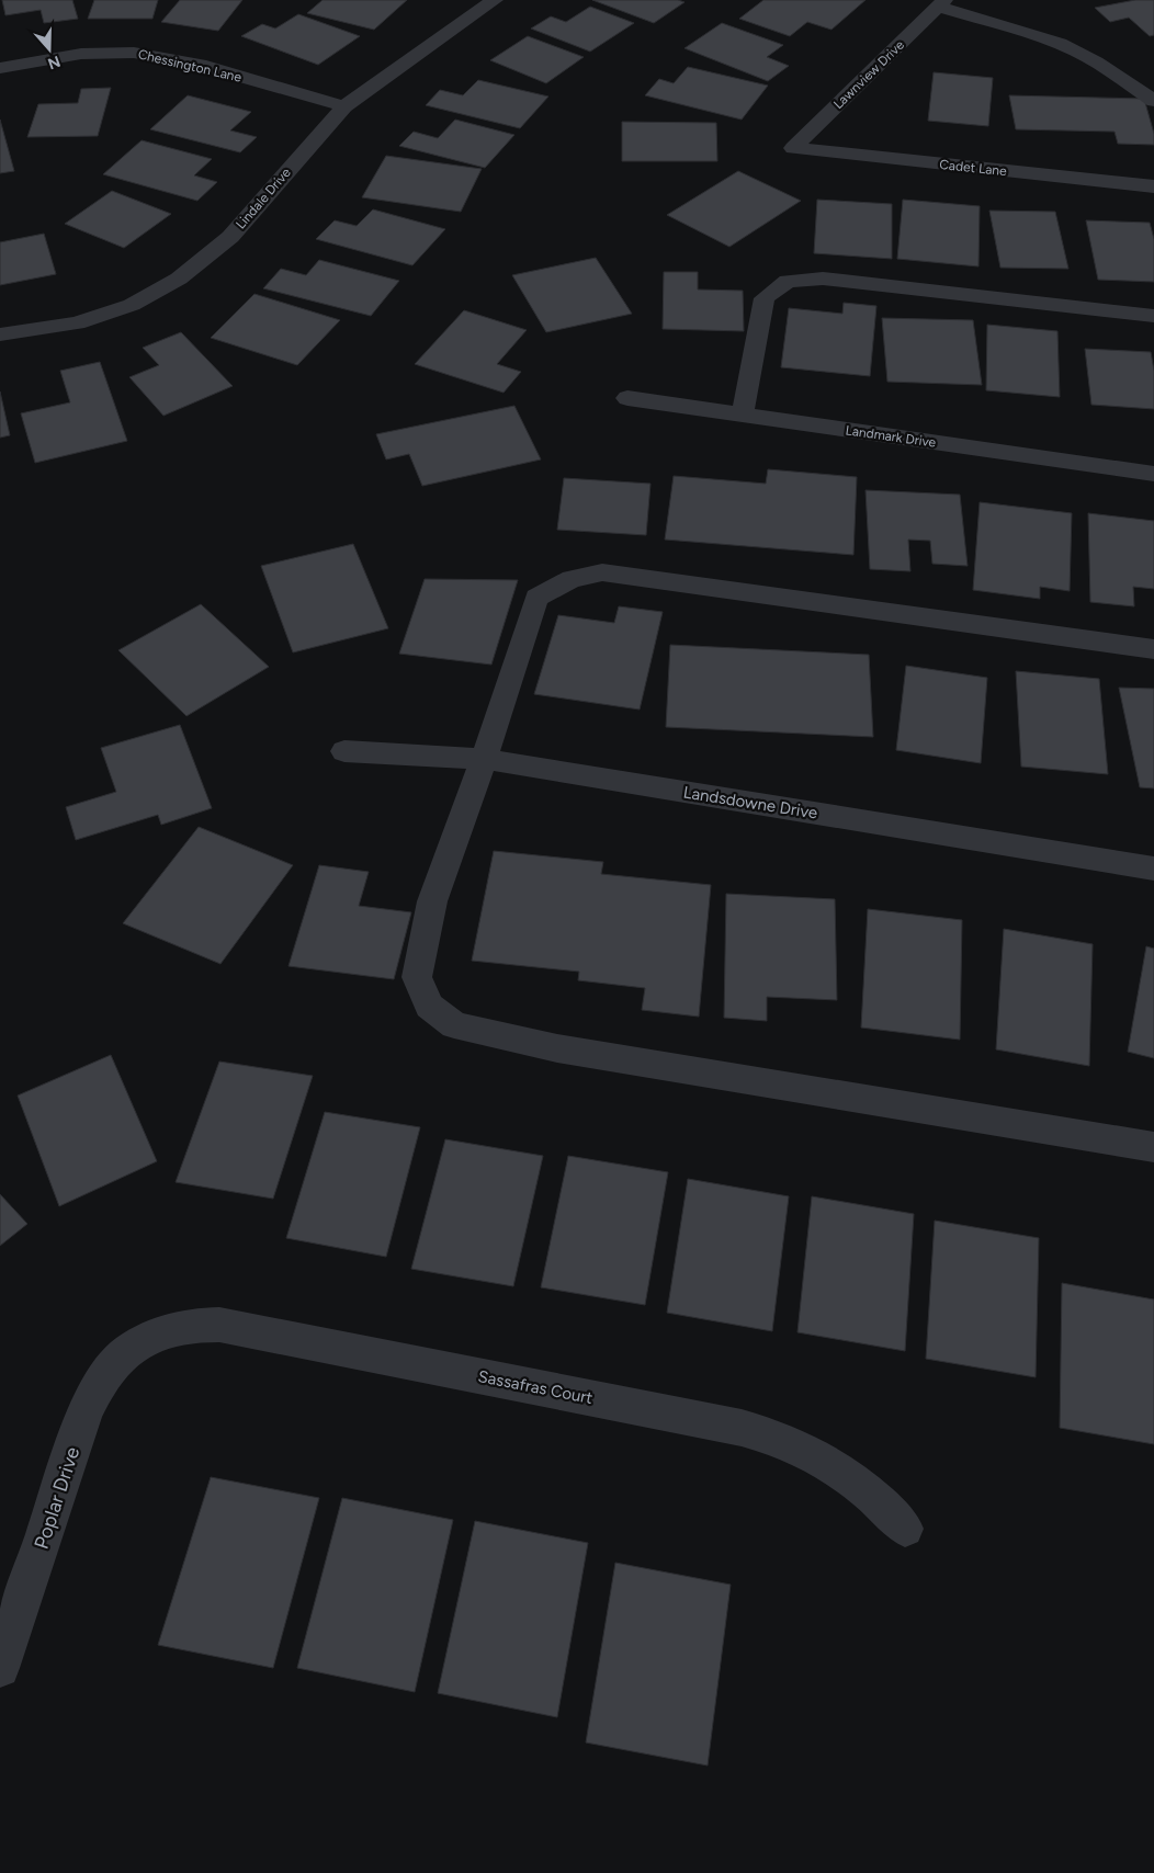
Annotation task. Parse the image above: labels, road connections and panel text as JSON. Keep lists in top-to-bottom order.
{
  "streets": {
    "street": [
      "Chessington Lane",
      "Lawnview Drive",
      "Cadet Lane",
      "Lindale Drive",
      "Landmark Drive",
      "Landsdowne Drive",
      "Sassafras Court",
      "Poplar Drive"
    ]
  },
  "crossings": [
    ["Chessington Lane", "Lindale Drive"],
    ["Lawnview Drive", "Cadet Lane"],
    ["Sassafras Court", "Poplar Drive"]
  ],
  "north": "bottom"
}
